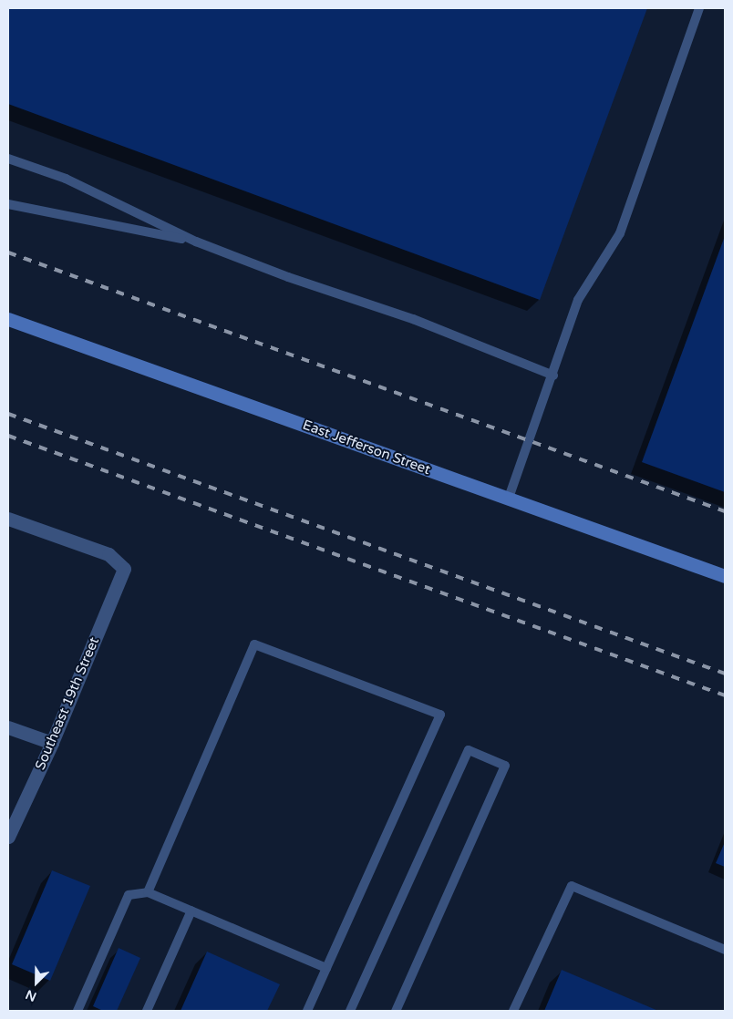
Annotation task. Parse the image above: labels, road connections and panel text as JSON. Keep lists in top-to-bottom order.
{
  "streets": {
    "main road": ["East Jefferson Street"],
    "street": ["Southeast 19th Street"]
  },
  "north": "bottom left"
}
